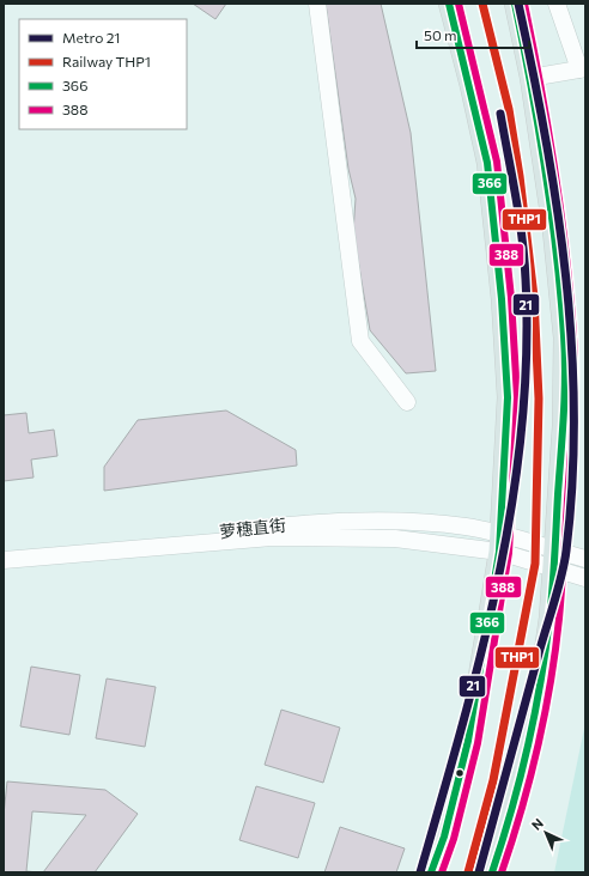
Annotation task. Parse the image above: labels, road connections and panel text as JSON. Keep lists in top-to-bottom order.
{
  "streets": {
    "street": ["萝穗直街"]
  },
  "lines": [
    "metro line 21",
    "rail line THP1",
    "transit line 366",
    "transit line 388"
  ],
  "legend": [
    "Metro 21",
    "Railway THP1",
    "366",
    "388"
  ],
  "scale_bar": "50 m",
  "north": "top left"
}
